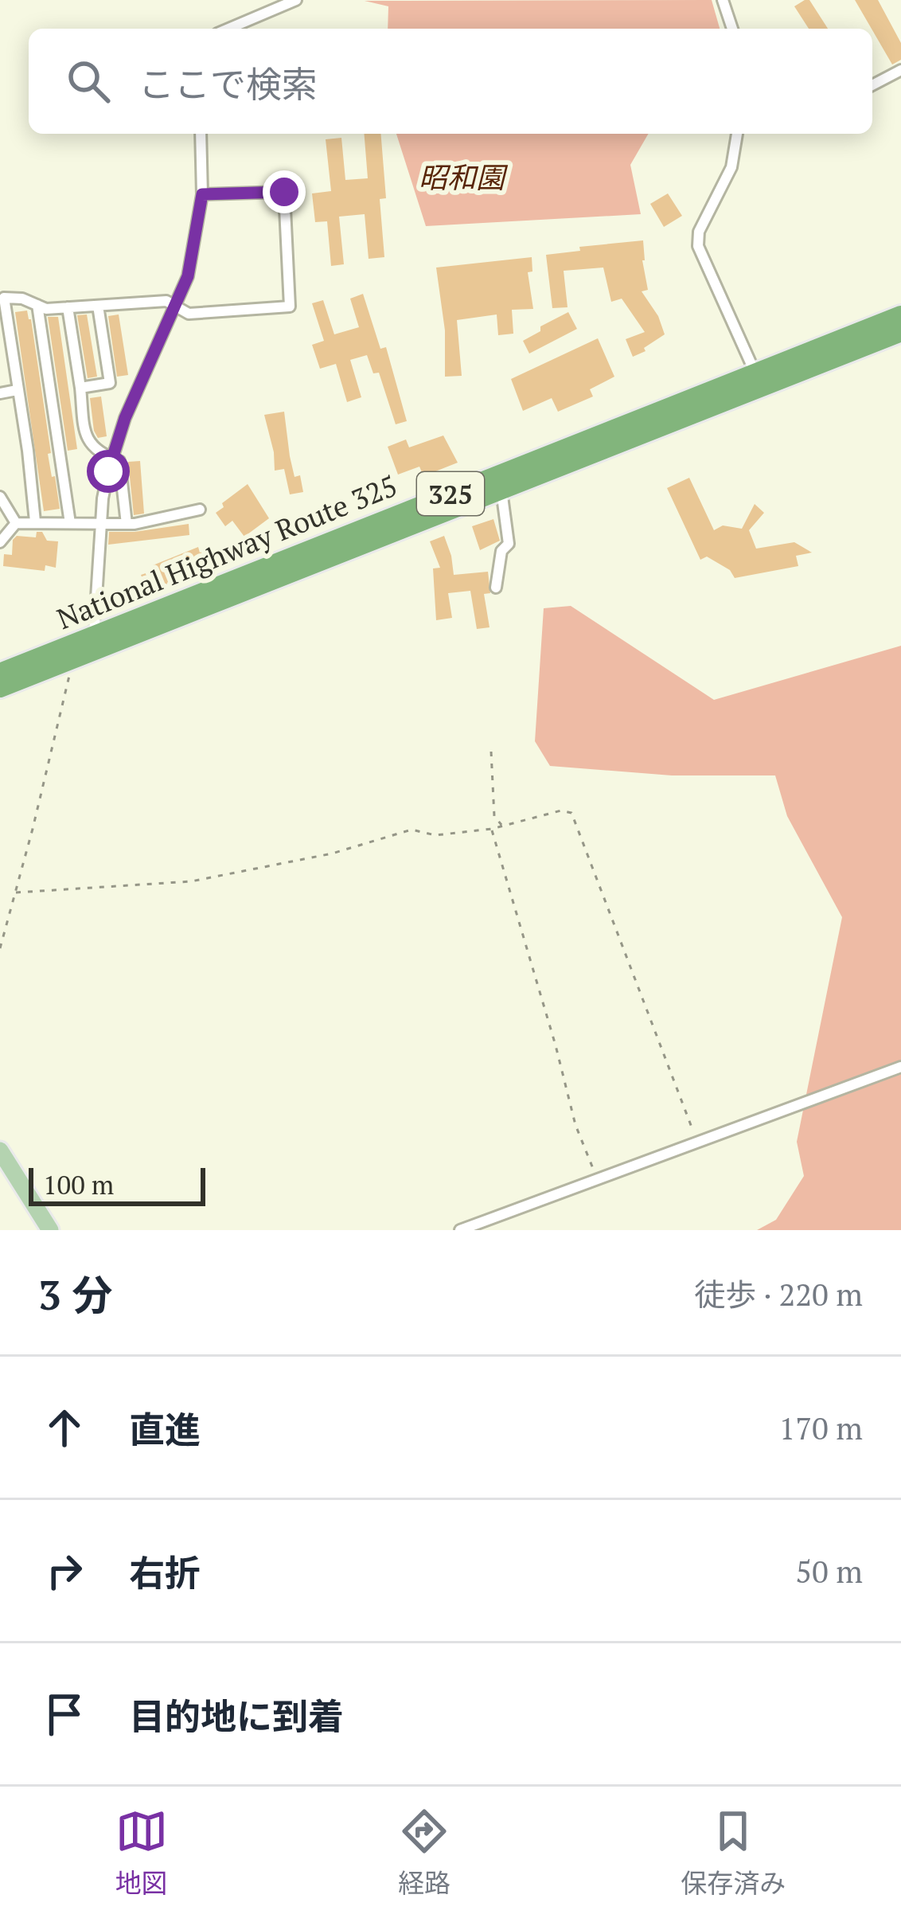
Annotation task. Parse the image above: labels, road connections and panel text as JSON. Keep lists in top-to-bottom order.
{
  "streets": {
    "highway": ["325", "National Highway Route 325"]
  },
  "parks": ["昭和園"],
  "scale_bar": "100 m",
  "page": {
    "search": "ここで検索",
    "scale": "100 m",
    "heading": ["3 分", "徒歩 · 220 m"],
    "list": [
      ["直進", "170 m"],
      ["右折", "50 m"],
      "目的地に到着"
    ],
    "nav": ["地図", "経路", "保存済み"]
  }
}
